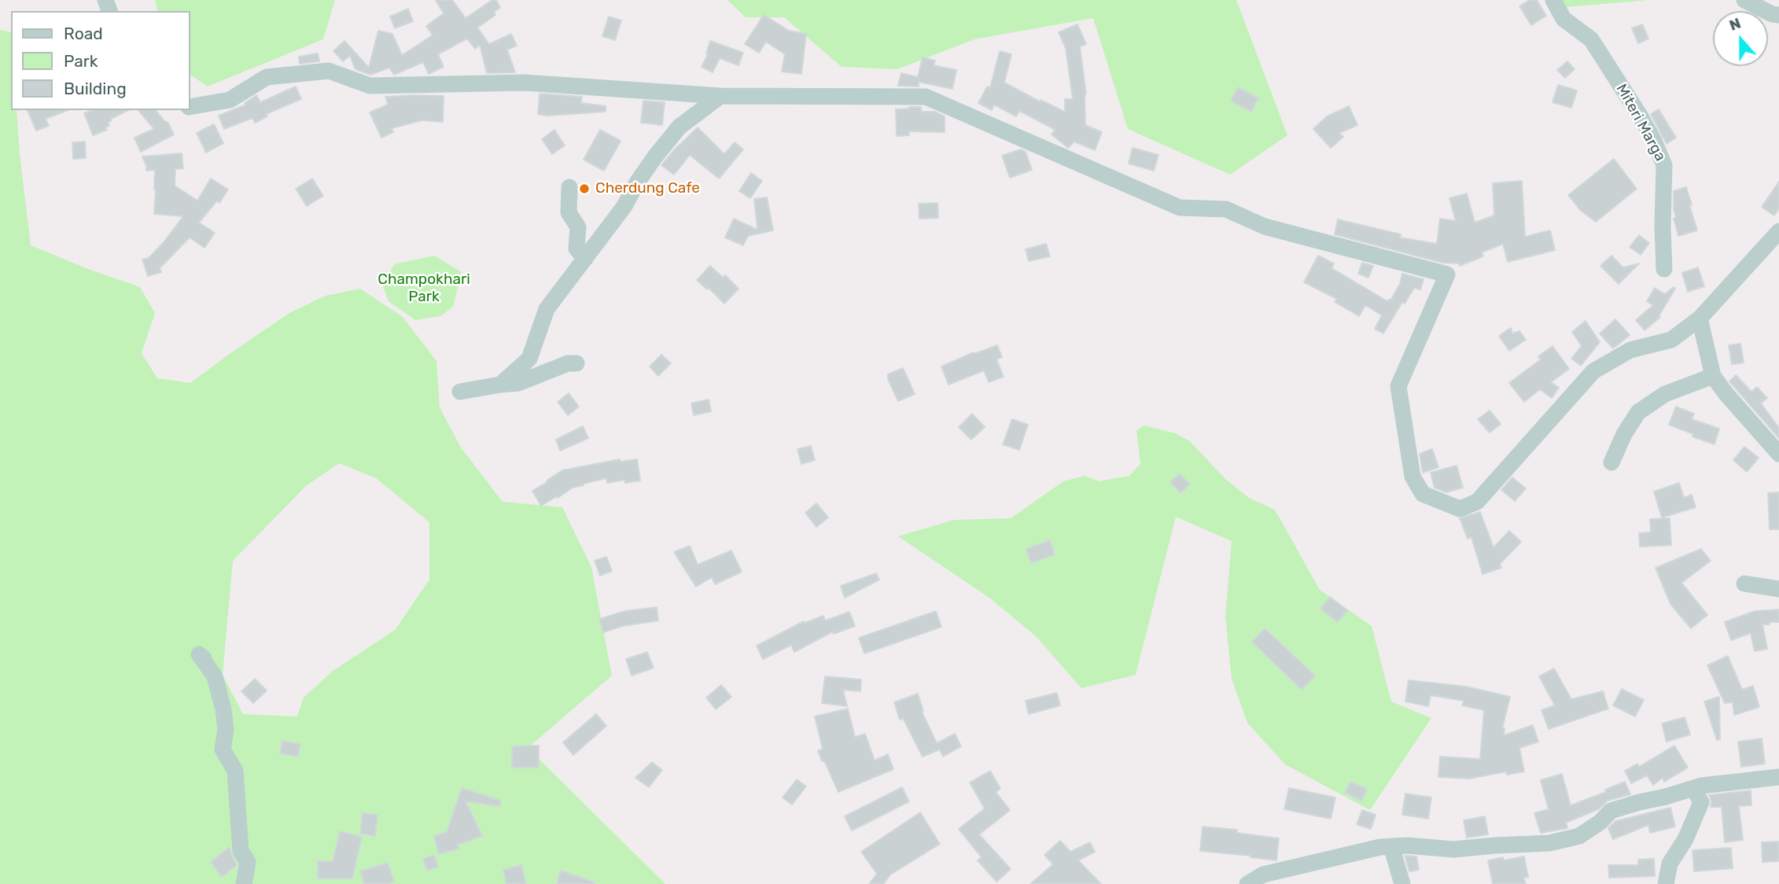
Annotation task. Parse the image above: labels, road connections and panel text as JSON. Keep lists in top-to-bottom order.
{
  "streets": {
    "street": ["Miteri Marga"]
  },
  "parks": ["Champokhari Park"],
  "places": ["Cherdung Cafe"],
  "legend": ["Road", "Park", "Building"],
  "north": "top"
}
